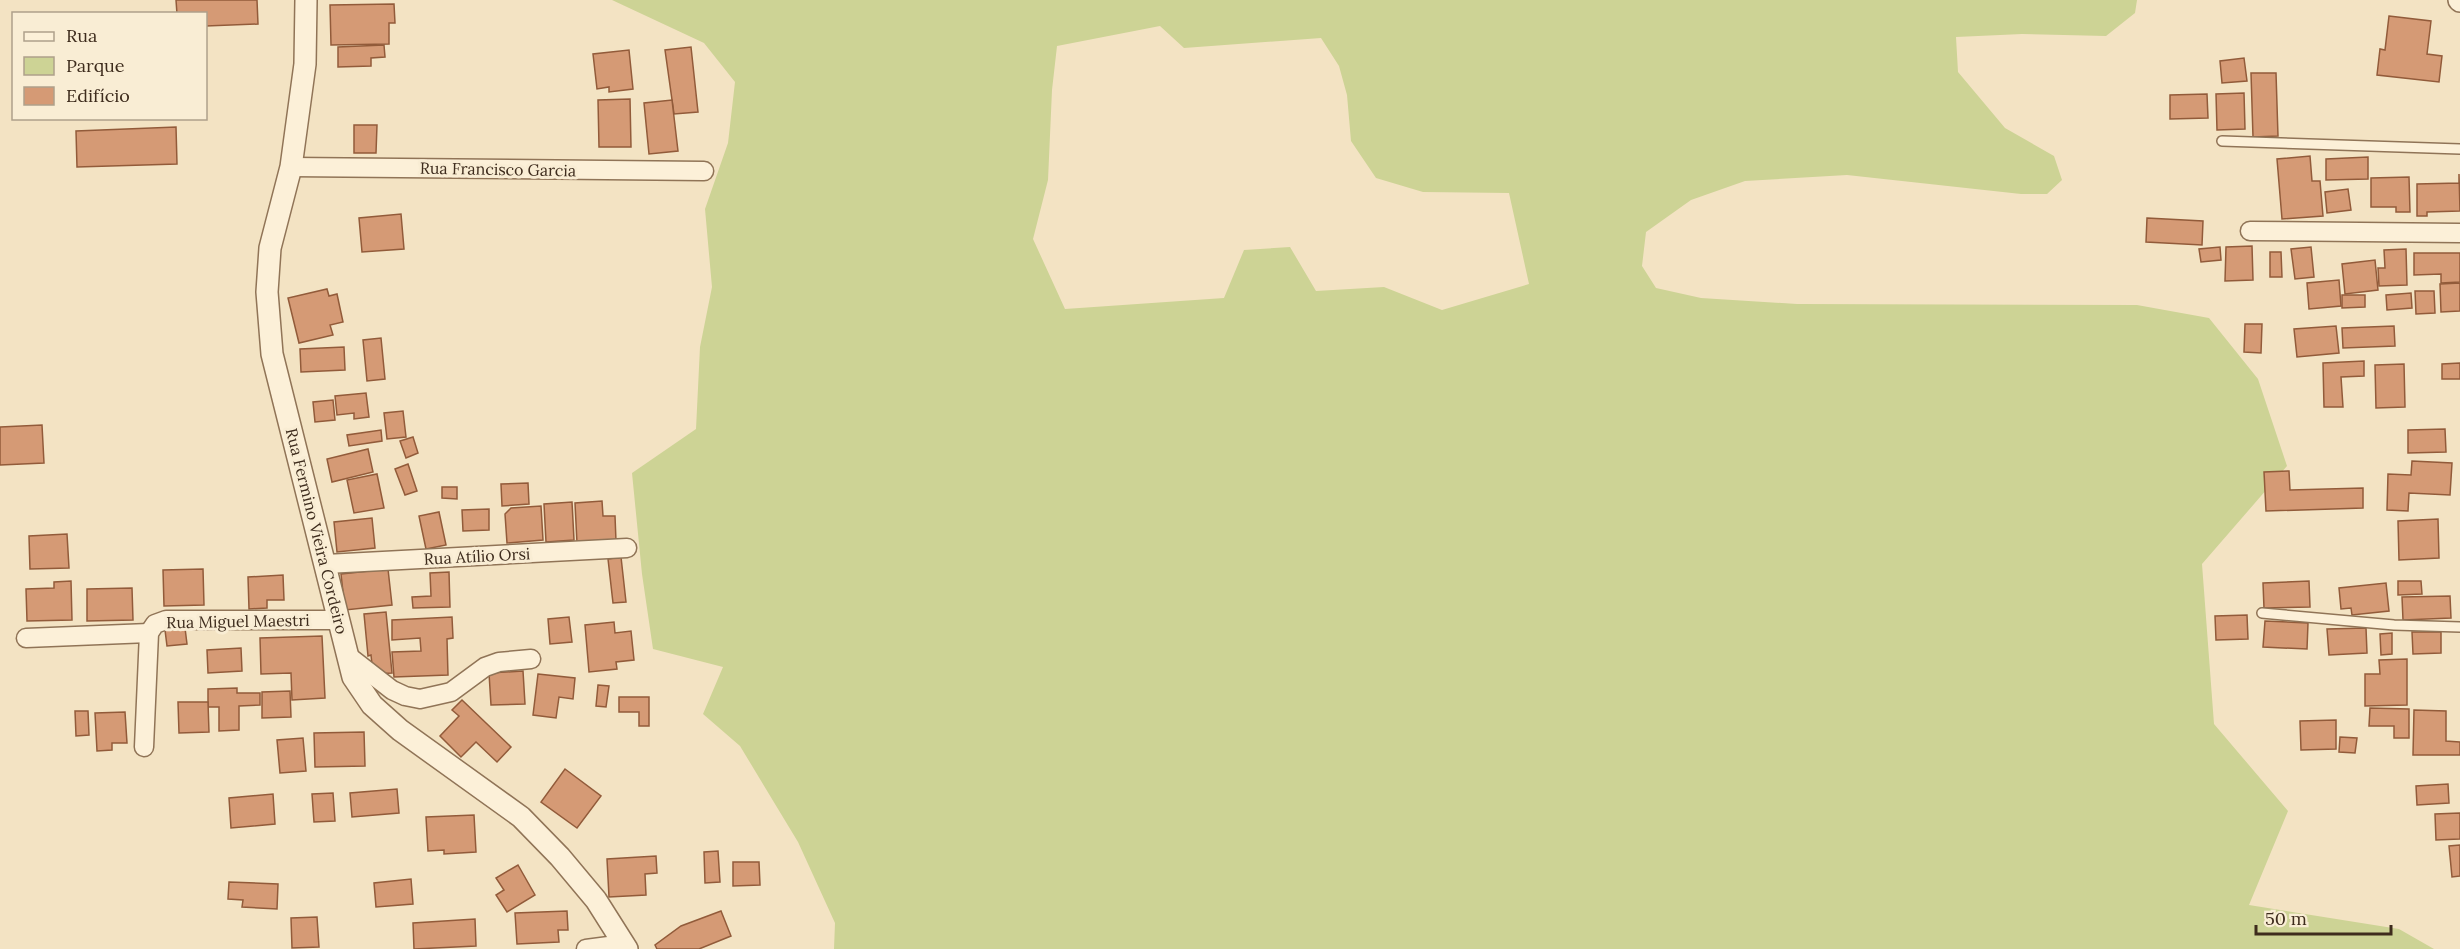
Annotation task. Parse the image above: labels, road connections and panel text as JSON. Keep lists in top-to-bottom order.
{
  "streets": {
    "street": [
      "Rua Francisco Garcia",
      "Rua Fermino Vieira Cordeiro",
      "Rua Atílio Orsi",
      "Rua Miguel Maestri"
    ]
  },
  "crossings": [
    ["Rua Francisco Garcia", "Rua Fermino Vieira Cordeiro"],
    ["Rua Fermino Vieira Cordeiro", "Rua Atílio Orsi"],
    ["Rua Fermino Vieira Cordeiro", "Rua Miguel Maestri"]
  ],
  "legend": ["Rua", "Parque", "Edifício"],
  "scale_bar": "50 m"
}
